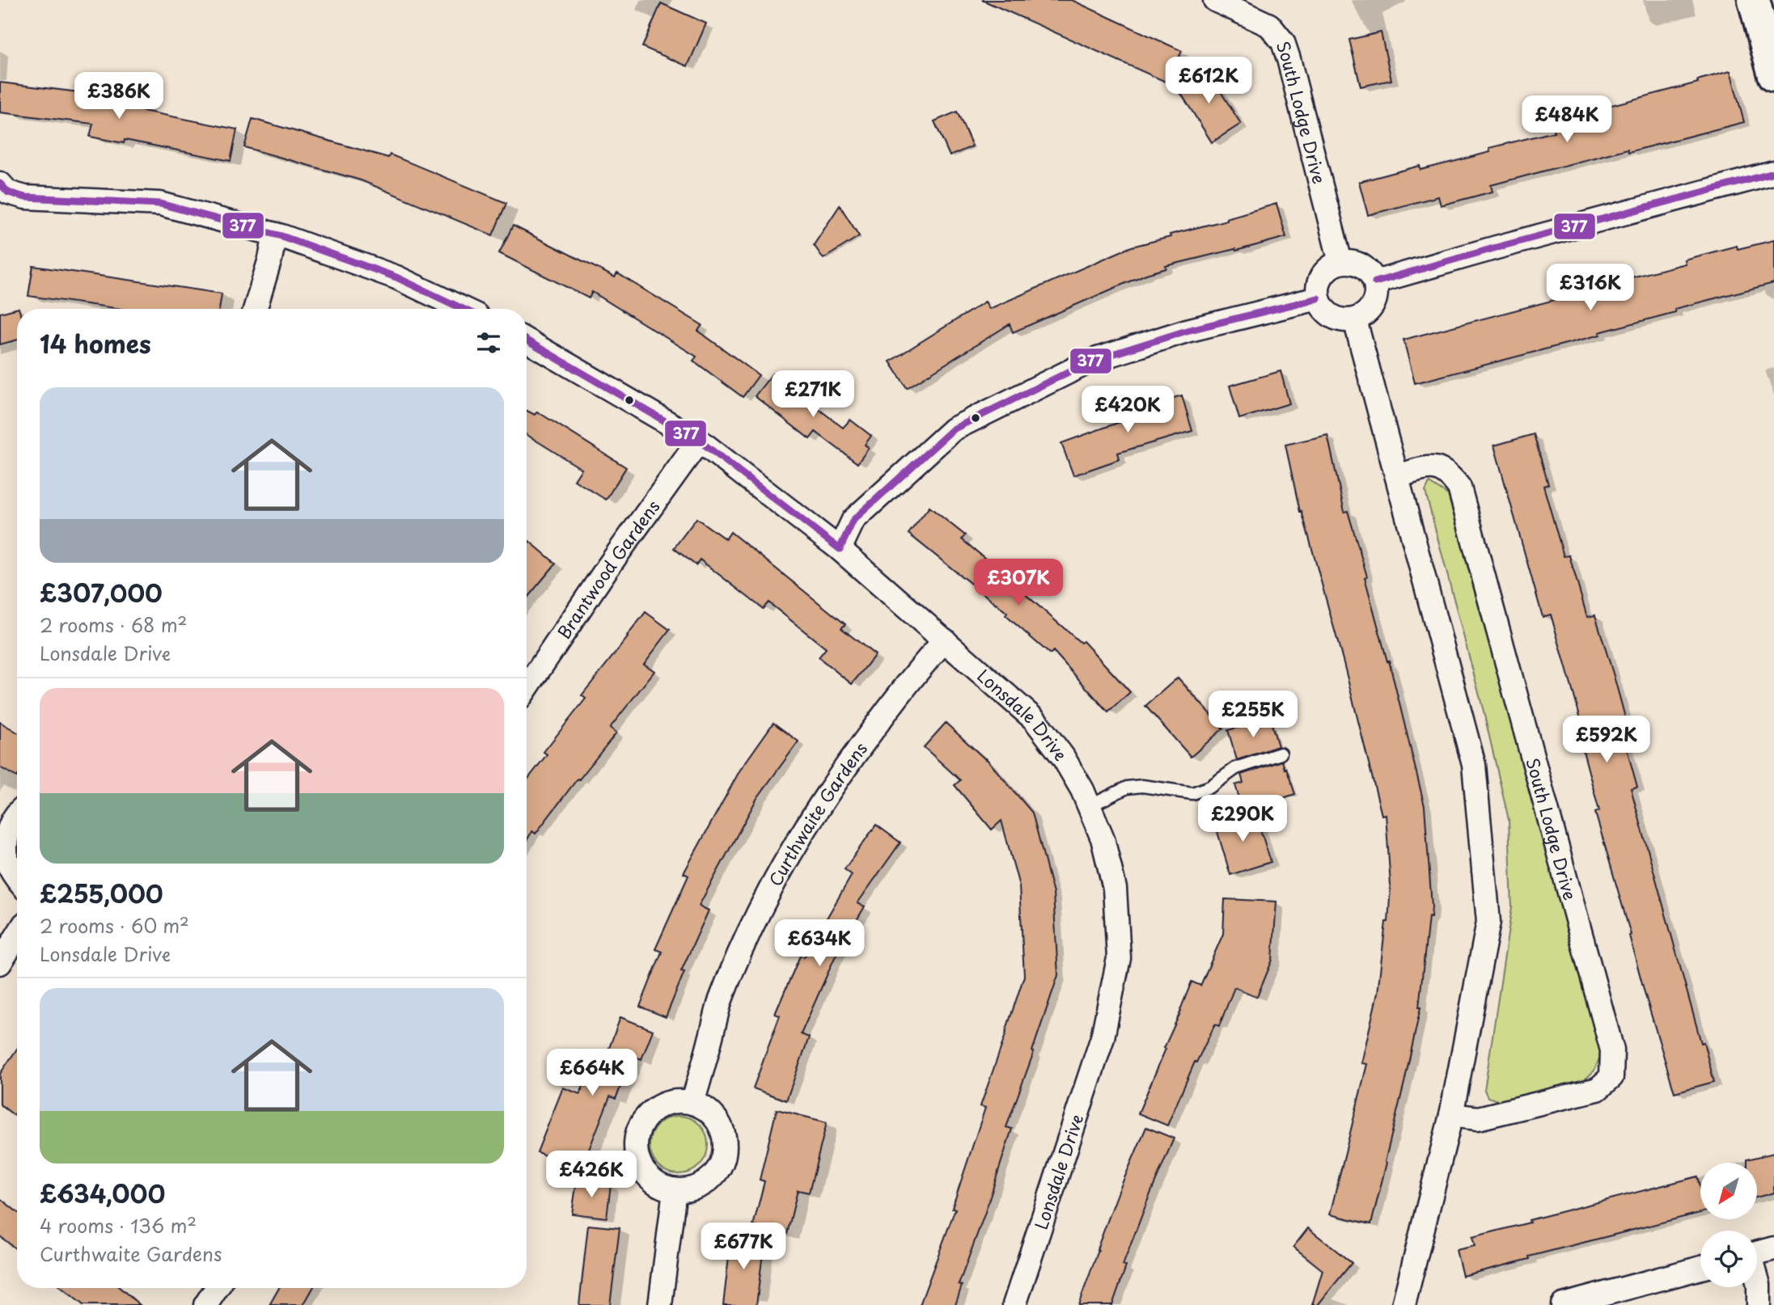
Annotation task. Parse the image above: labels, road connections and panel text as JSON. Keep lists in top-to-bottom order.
{
  "streets": {
    "street": [
      "South Lodge Drive",
      "Brantwood Gardens",
      "Lonsdale Drive",
      "Curthwaite Gardens"
    ]
  },
  "crossings": [
    ["Brantwood Gardens", "Lonsdale Drive"],
    ["Lonsdale Drive", "Curthwaite Gardens"]
  ],
  "lines": ["transit line 377"],
  "north": "bottom left",
  "page": {
    "price": [
      "£612K",
      "£386K",
      "£484K",
      "£316K",
      "£271K",
      "£420K",
      "£307K",
      "£255K",
      "£592K",
      "£290K",
      "£634K",
      "£664K",
      "£426K",
      "£677K"
    ],
    "heading": "14 homes",
    "list": [
      {
        "name": "£307,000",
        "note": "2 rooms · 68 m² · Lonsdale Drive"
      },
      {
        "name": "£255,000",
        "note": "2 rooms · 60 m² · Lonsdale Drive"
      },
      {
        "name": "£634,000",
        "note": "4 rooms · 136 m² · Curthwaite Gardens"
      }
    ]
  }
}
